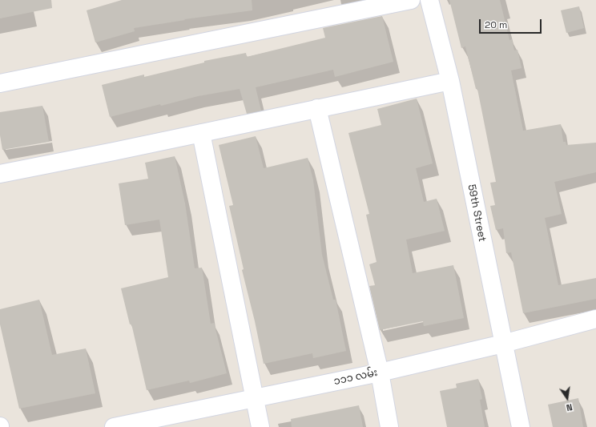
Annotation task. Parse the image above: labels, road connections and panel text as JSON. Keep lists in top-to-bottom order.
{
  "streets": {
    "street": ["59th Street", "၁၁၁ လမ်း"]
  },
  "crossings": [
    ["59th Street", "၁၁၁ လမ်း"]
  ],
  "scale_bar": "20 m",
  "north": "bottom"
}
